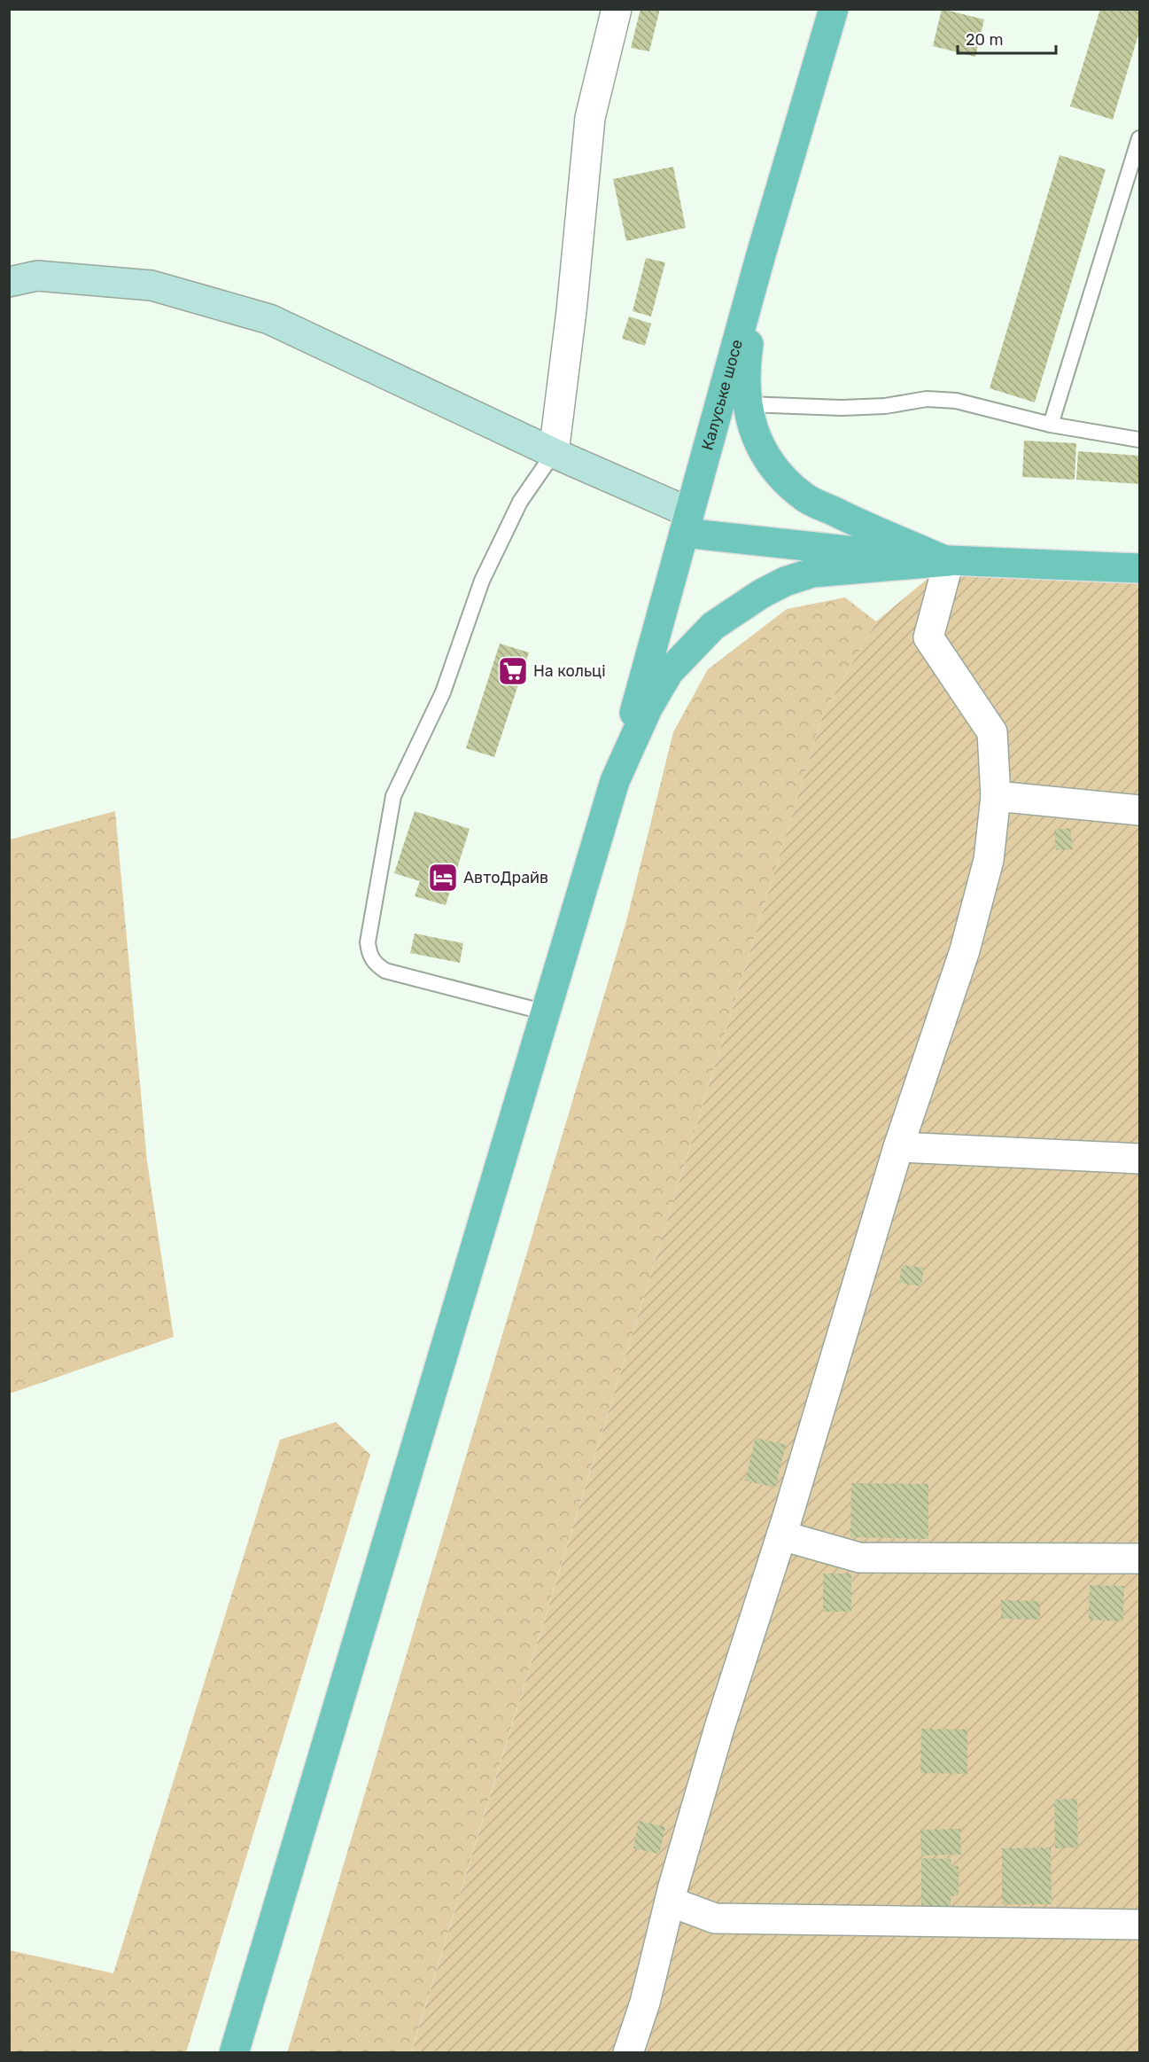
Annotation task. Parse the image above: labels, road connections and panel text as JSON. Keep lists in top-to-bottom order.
{
  "streets": {
    "main road": ["Калуське шосе"]
  },
  "places": {
    "supermarket": ["На кольці"],
    "hotel": ["АвтоДрайв"]
  },
  "scale_bar": "20 m"
}
